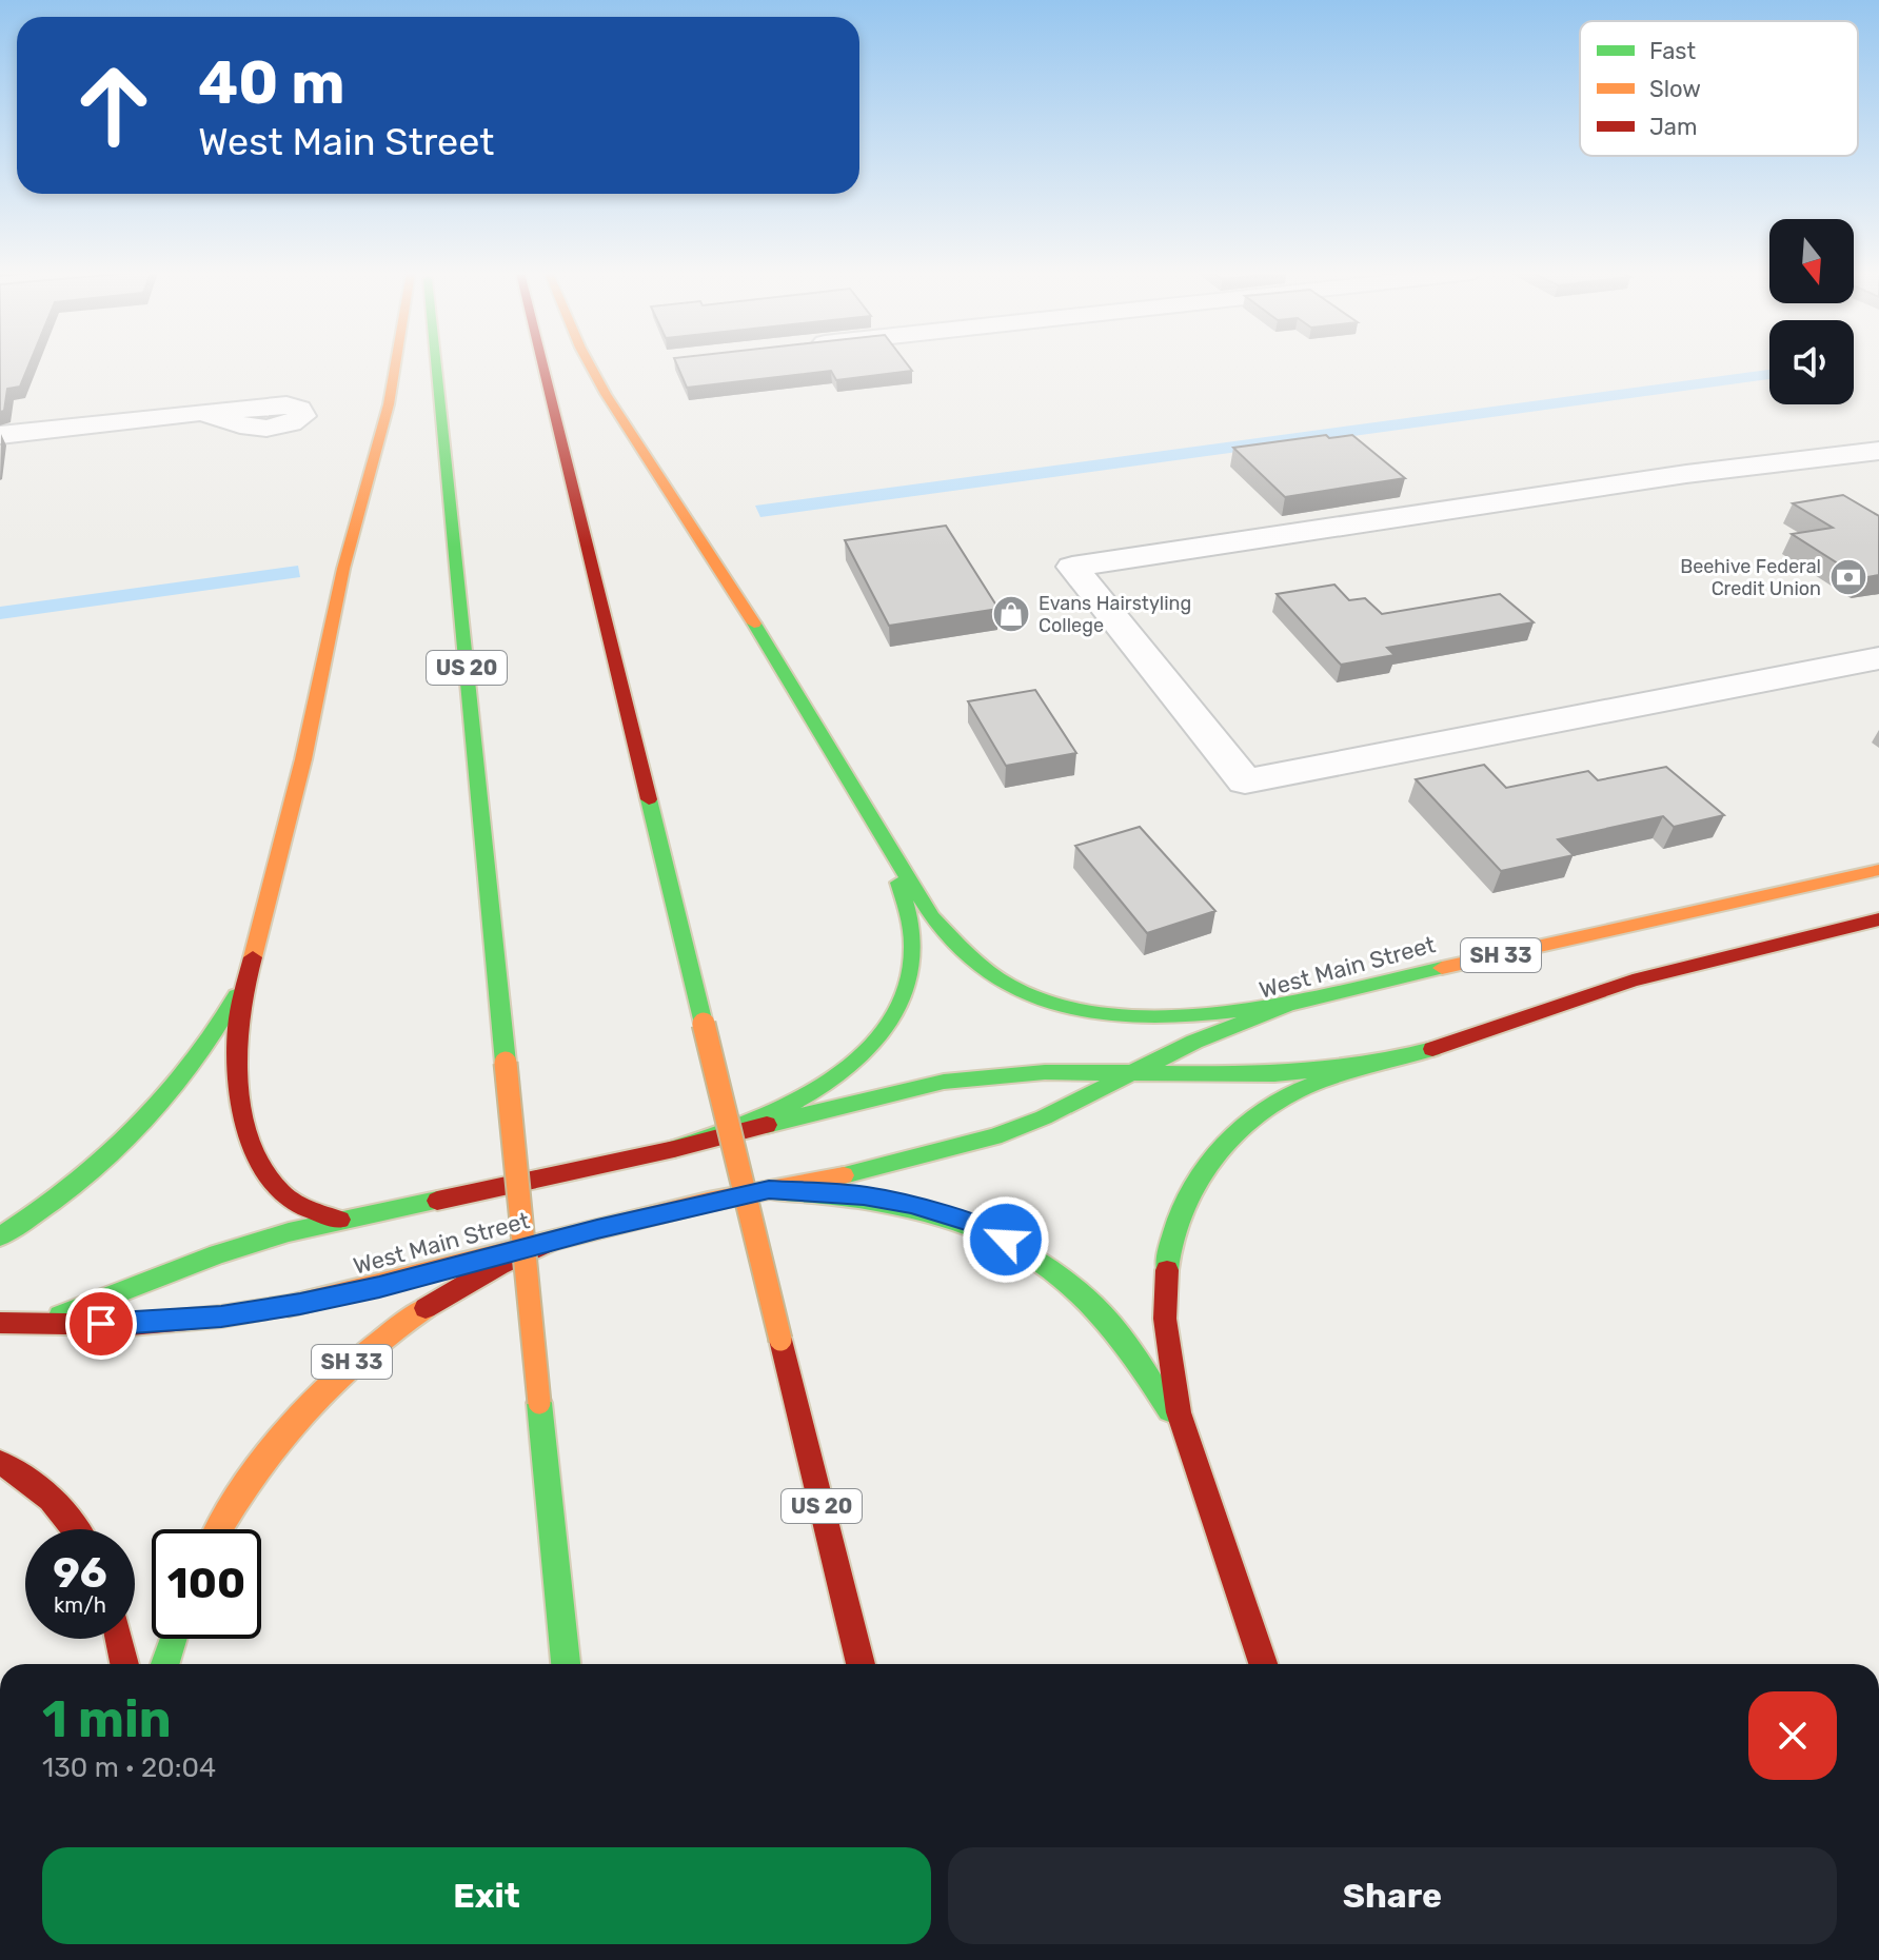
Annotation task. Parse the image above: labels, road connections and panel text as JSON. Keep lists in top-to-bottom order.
{
  "streets": {
    "main road": ["US 20", "SH 33", "West Main Street"]
  },
  "crossings": [
    ["SH 33", "West Main Street"]
  ],
  "places": {
    "bank": ["Beehive Federal Credit Union"],
    "shop": ["Evans Hairstyling College"]
  },
  "legend": ["Fast", "Slow", "Jam"],
  "north": "bottom",
  "page": {
    "turn": ["40 m", "West Main Street"],
    "speed": "96 km/h",
    "limit": "100",
    "heading": ["1 min", "130 m · 20:04"],
    "buttons": ["Exit", "Share"]
  }
}
